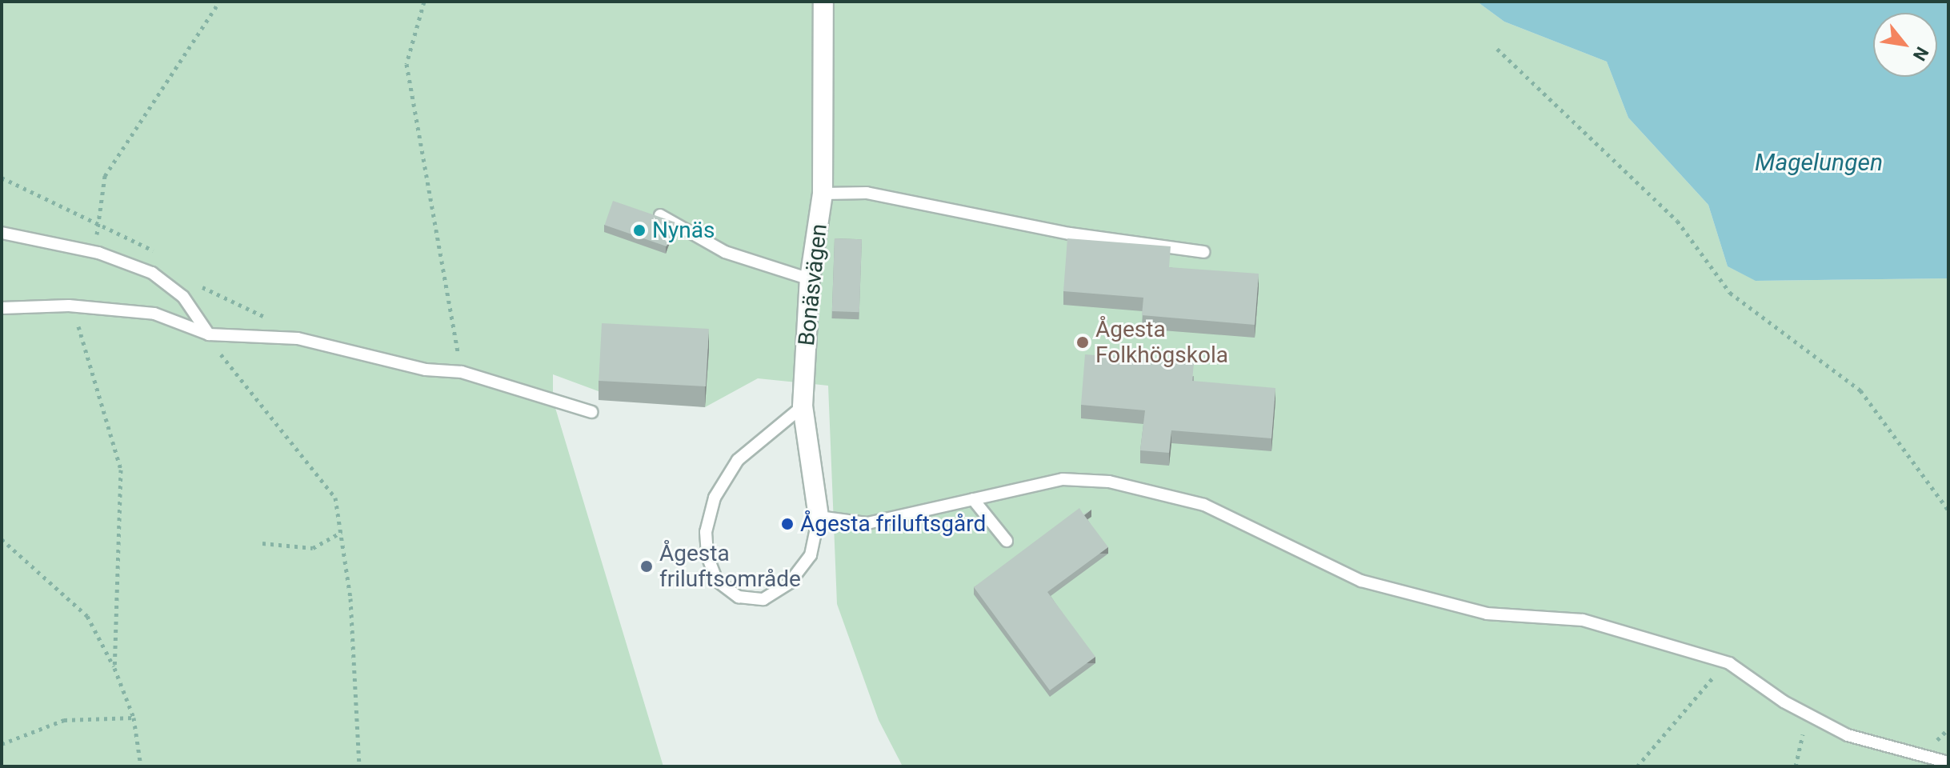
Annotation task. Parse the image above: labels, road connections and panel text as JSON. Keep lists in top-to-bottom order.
{
  "streets": {
    "street": ["Bonäsvägen"]
  },
  "water": ["Magelungen"],
  "places": [
    "Nynäs",
    "Ågesta Folkhögskola",
    "Ågesta friluftsgård",
    "Ågesta friluftsområde"
  ],
  "north": "bottom right"
}
